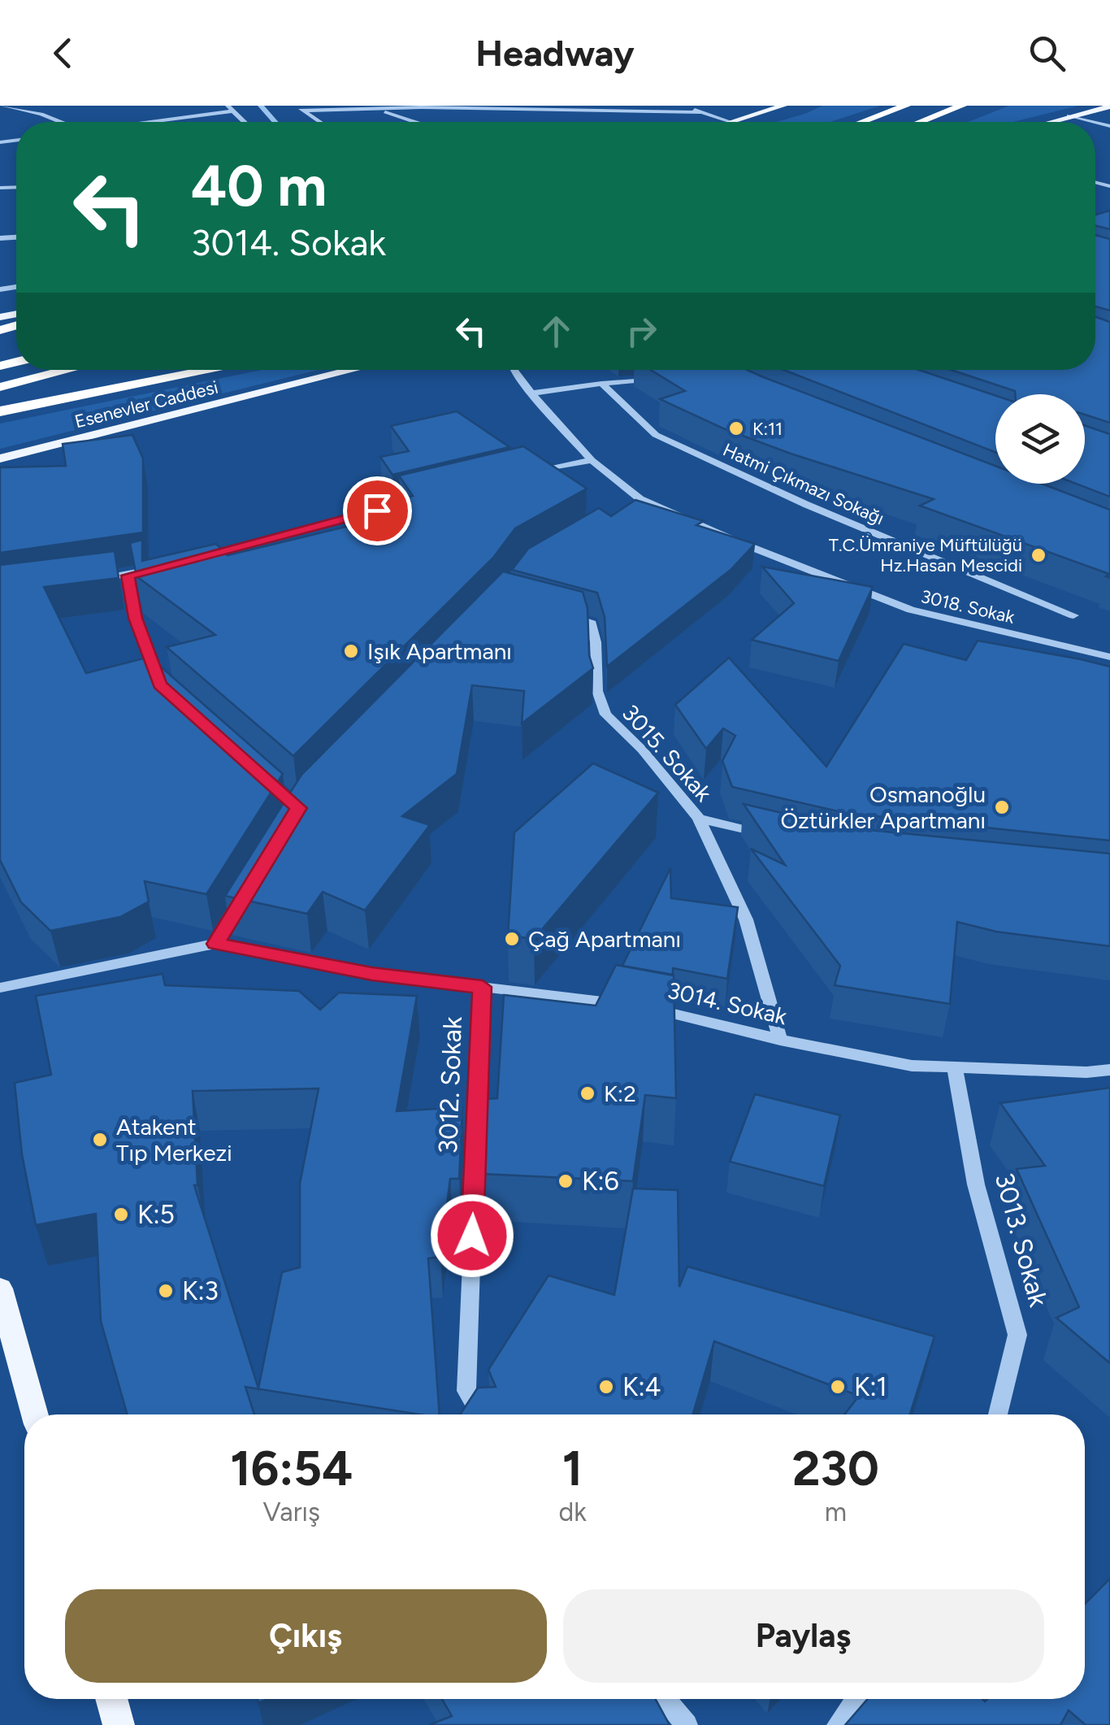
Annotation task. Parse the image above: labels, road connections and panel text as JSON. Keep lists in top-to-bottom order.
{
  "streets": {
    "main road": ["Esenevler Caddesi"],
    "street": [
      "Hatmi Çıkmazı Sokağı",
      "3018. Sokak",
      "3015. Sokak",
      "3014. Sokak",
      "3012. Sokak",
      "3013. Sokak"
    ]
  },
  "crossings": [
    ["3015. Sokak", "3014. Sokak"],
    ["3014. Sokak", "3012. Sokak"],
    ["3014. Sokak", "3013. Sokak"]
  ],
  "places": [
    "K:11",
    "T.C.Ümraniye Müftülüğü Hz.Hasan Mescidi",
    "Işık Apartmanı",
    "Osmanoğlu Öztürkler Apartmanı",
    "Çağ Apartmanı",
    "K:2",
    "Atakent Tıp Merkezi",
    "K:6",
    "K:5",
    "K:3",
    "K:4",
    "K:1"
  ],
  "page": {
    "header": "Headway",
    "turn": ["40 m", "3014. Sokak"],
    "eta": [
      "16:54",
      "Varış",
      "1",
      "dk",
      "230",
      "m"
    ],
    "buttons": ["Çıkış", "Paylaş"]
  }
}
